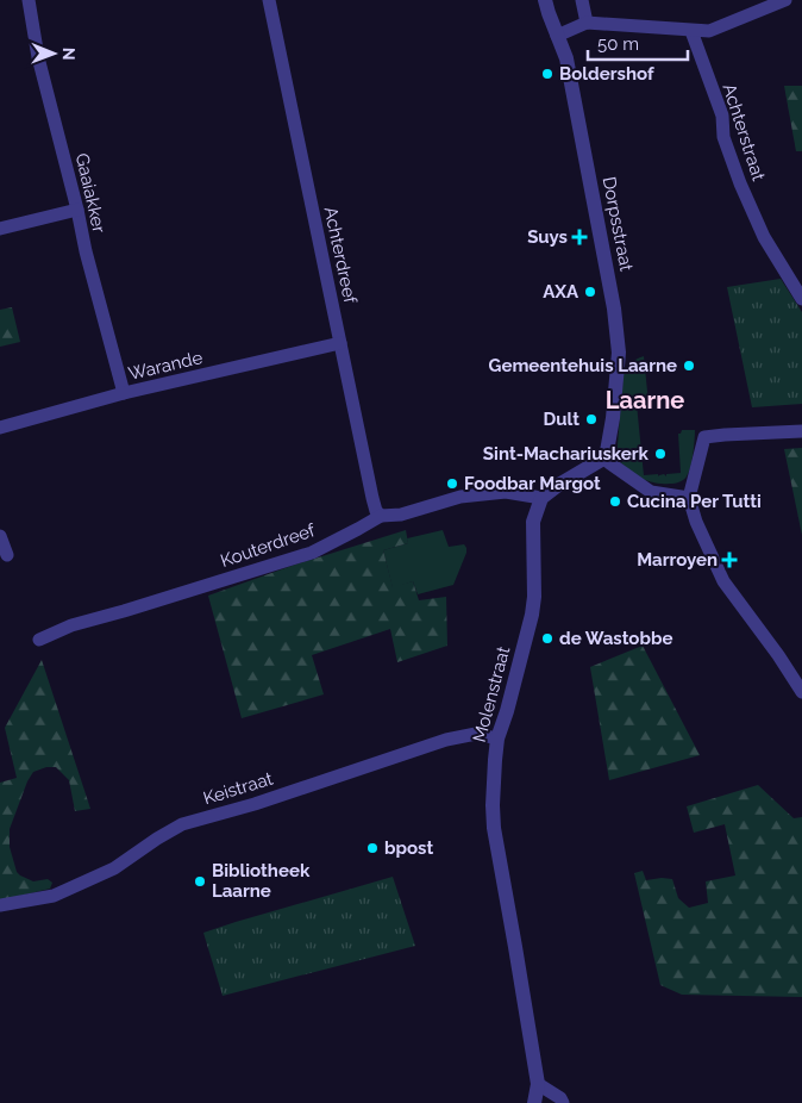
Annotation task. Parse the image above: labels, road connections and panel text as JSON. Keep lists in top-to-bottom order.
{
  "streets": {
    "street": [
      "Achterstraat",
      "Gaaiakker",
      "Dorpsstraat",
      "Achterdreef",
      "Warande",
      "Kouterdreef",
      "Molenstraat",
      "Keistraat"
    ]
  },
  "crossings": [
    ["Gaaiakker", "Warande"],
    ["Achterdreef", "Warande"],
    ["Achterdreef", "Kouterdreef"],
    ["Kouterdreef", "Molenstraat"],
    ["Molenstraat", "Keistraat"]
  ],
  "districts": ["Laarne"],
  "places": {
    "other": [
      "Boldershof",
      "AXA",
      "Gemeentehuis Laarne",
      "Dult",
      "Sint-Machariuskerk",
      "Foodbar Margot",
      "Cucina Per Tutti",
      "de Wastobbe",
      "bpost",
      "Bibliotheek Laarne"
    ],
    "health": ["Suys", "Marroyen"]
  },
  "scale_bar": "50 m",
  "north": "right"
}
